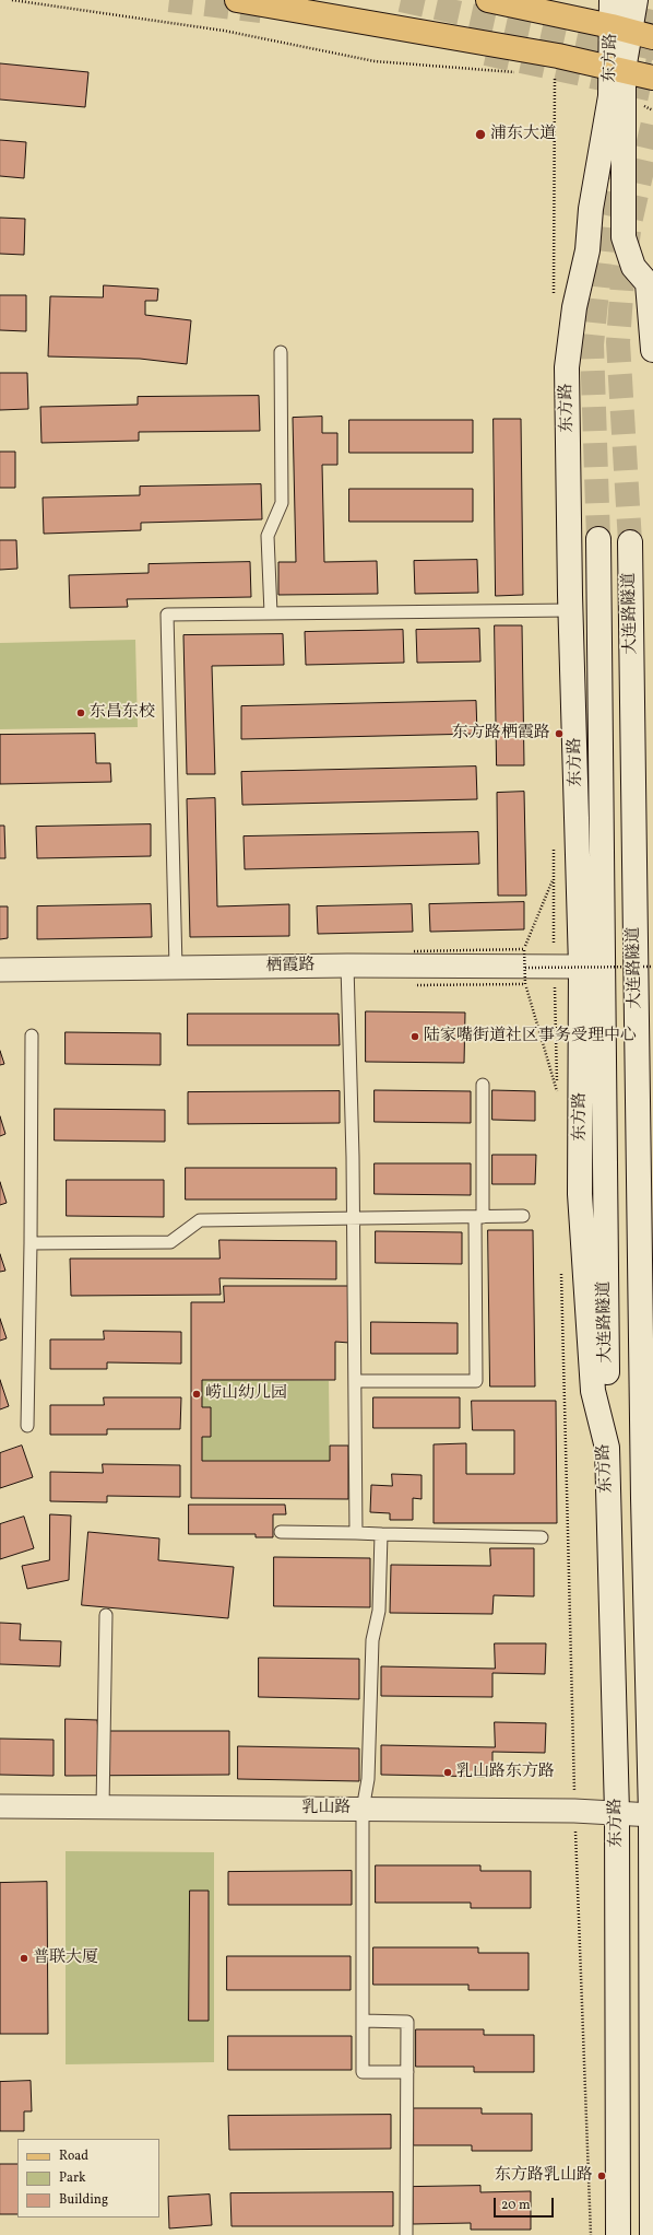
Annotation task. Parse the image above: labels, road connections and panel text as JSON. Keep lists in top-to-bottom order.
{
  "streets": {
    "main road": ["东方路", "大连路隧道"],
    "street": ["栖霞路", "乳山路"]
  },
  "crossings": [
    ["东方路", "大连路隧道"],
    ["东方路", "栖霞路"],
    ["东方路", "乳山路"]
  ],
  "places": [
    "浦东大道",
    "东昌东校",
    "东方路栖霞路",
    "陆家嘴街道社区事务受理中心",
    "崂山幼儿园",
    "乳山路东方路",
    "普联大厦",
    "东方路乳山路"
  ],
  "legend": ["Road", "Park", "Building"],
  "scale_bar": "20 m"
}
